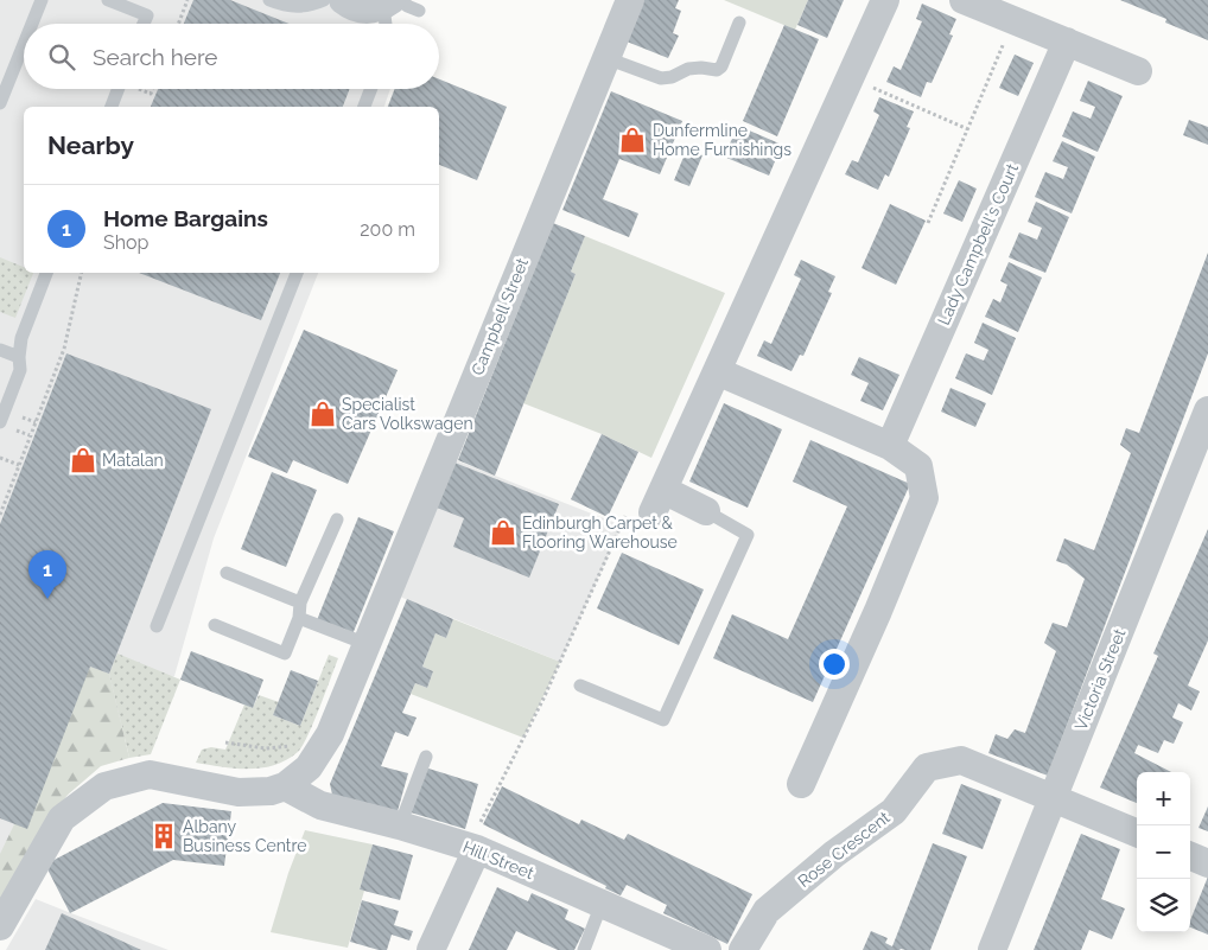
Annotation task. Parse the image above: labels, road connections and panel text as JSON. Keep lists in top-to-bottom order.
{
  "streets": {
    "street": [
      "Lady Campbell's Court",
      "Campbell Street",
      "Victoria Street",
      "Rose Crescent",
      "Hill Street"
    ]
  },
  "crossings": [
    ["Campbell Street", "Hill Street"],
    ["Victoria Street", "Rose Crescent"]
  ],
  "places": {
    "shop": [
      "Dunfermline Home Furnishings",
      "Specialist Cars Volkswagen",
      "Matalan",
      "Edinburgh Carpet & Flooring Warehouse"
    ],
    "building": ["Albany Business Centre"]
  },
  "page": {
    "search": "Search here",
    "heading": "Nearby",
    "list": [
      {
        "mark": "1",
        "name": "Home Bargains",
        "note": "Shop",
        "value": "200 m"
      }
    ],
    "pins": "1",
    "map_buttons": ["+", "−"]
  }
}
